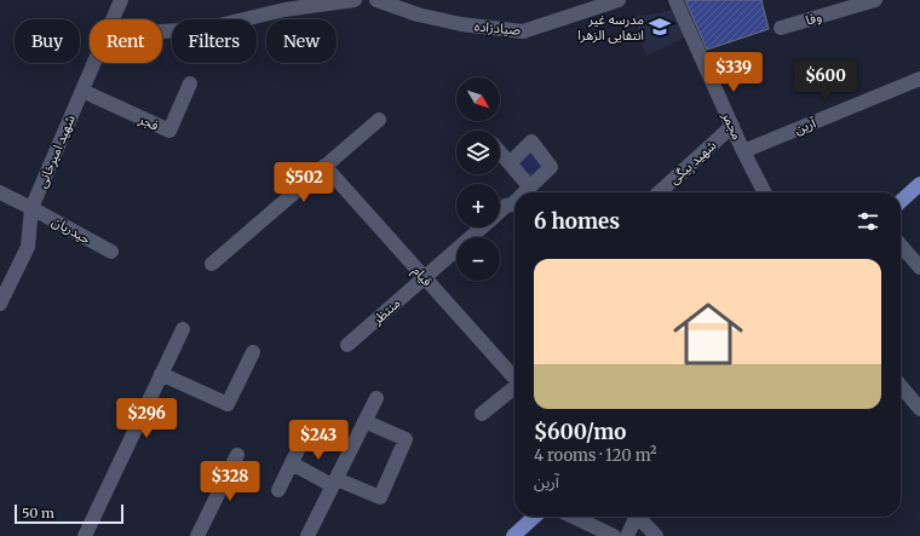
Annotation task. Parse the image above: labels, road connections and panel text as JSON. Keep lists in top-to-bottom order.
{
  "streets": {
    "street": [
      "وفا",
      "صیادزاده",
      "فجر",
      "مجمر",
      "آرین",
      "شهید امیرخانی",
      "شهید بِیگی",
      "حیدریان",
      "قیام",
      "منتظر"
    ]
  },
  "crossings": [
    ["فجر", "شهید امیرخانی"],
    ["مجمر", "آرین"],
    ["مجمر", "شهید بِیگی"],
    ["شهید امیرخانی", "حیدریان"],
    ["قیام", "منتظر"]
  ],
  "places": {
    "school or university": ["مدرسه غیر انتفایی الزهرا"]
  },
  "scale_bar": "50 m",
  "north": "bottom right",
  "page": {
    "chip": [
      "Buy",
      "Rent",
      "Filters",
      "New"
    ],
    "price": [
      "$339",
      "$600",
      "$502",
      "$296",
      "$243",
      "$328"
    ],
    "map_buttons": ["+", "−"],
    "heading": "6 homes",
    "list": [
      {
        "name": "$600/mo",
        "note": "4 rooms · 120 m² · آرین"
      }
    ],
    "scale": "50 m"
  }
}
